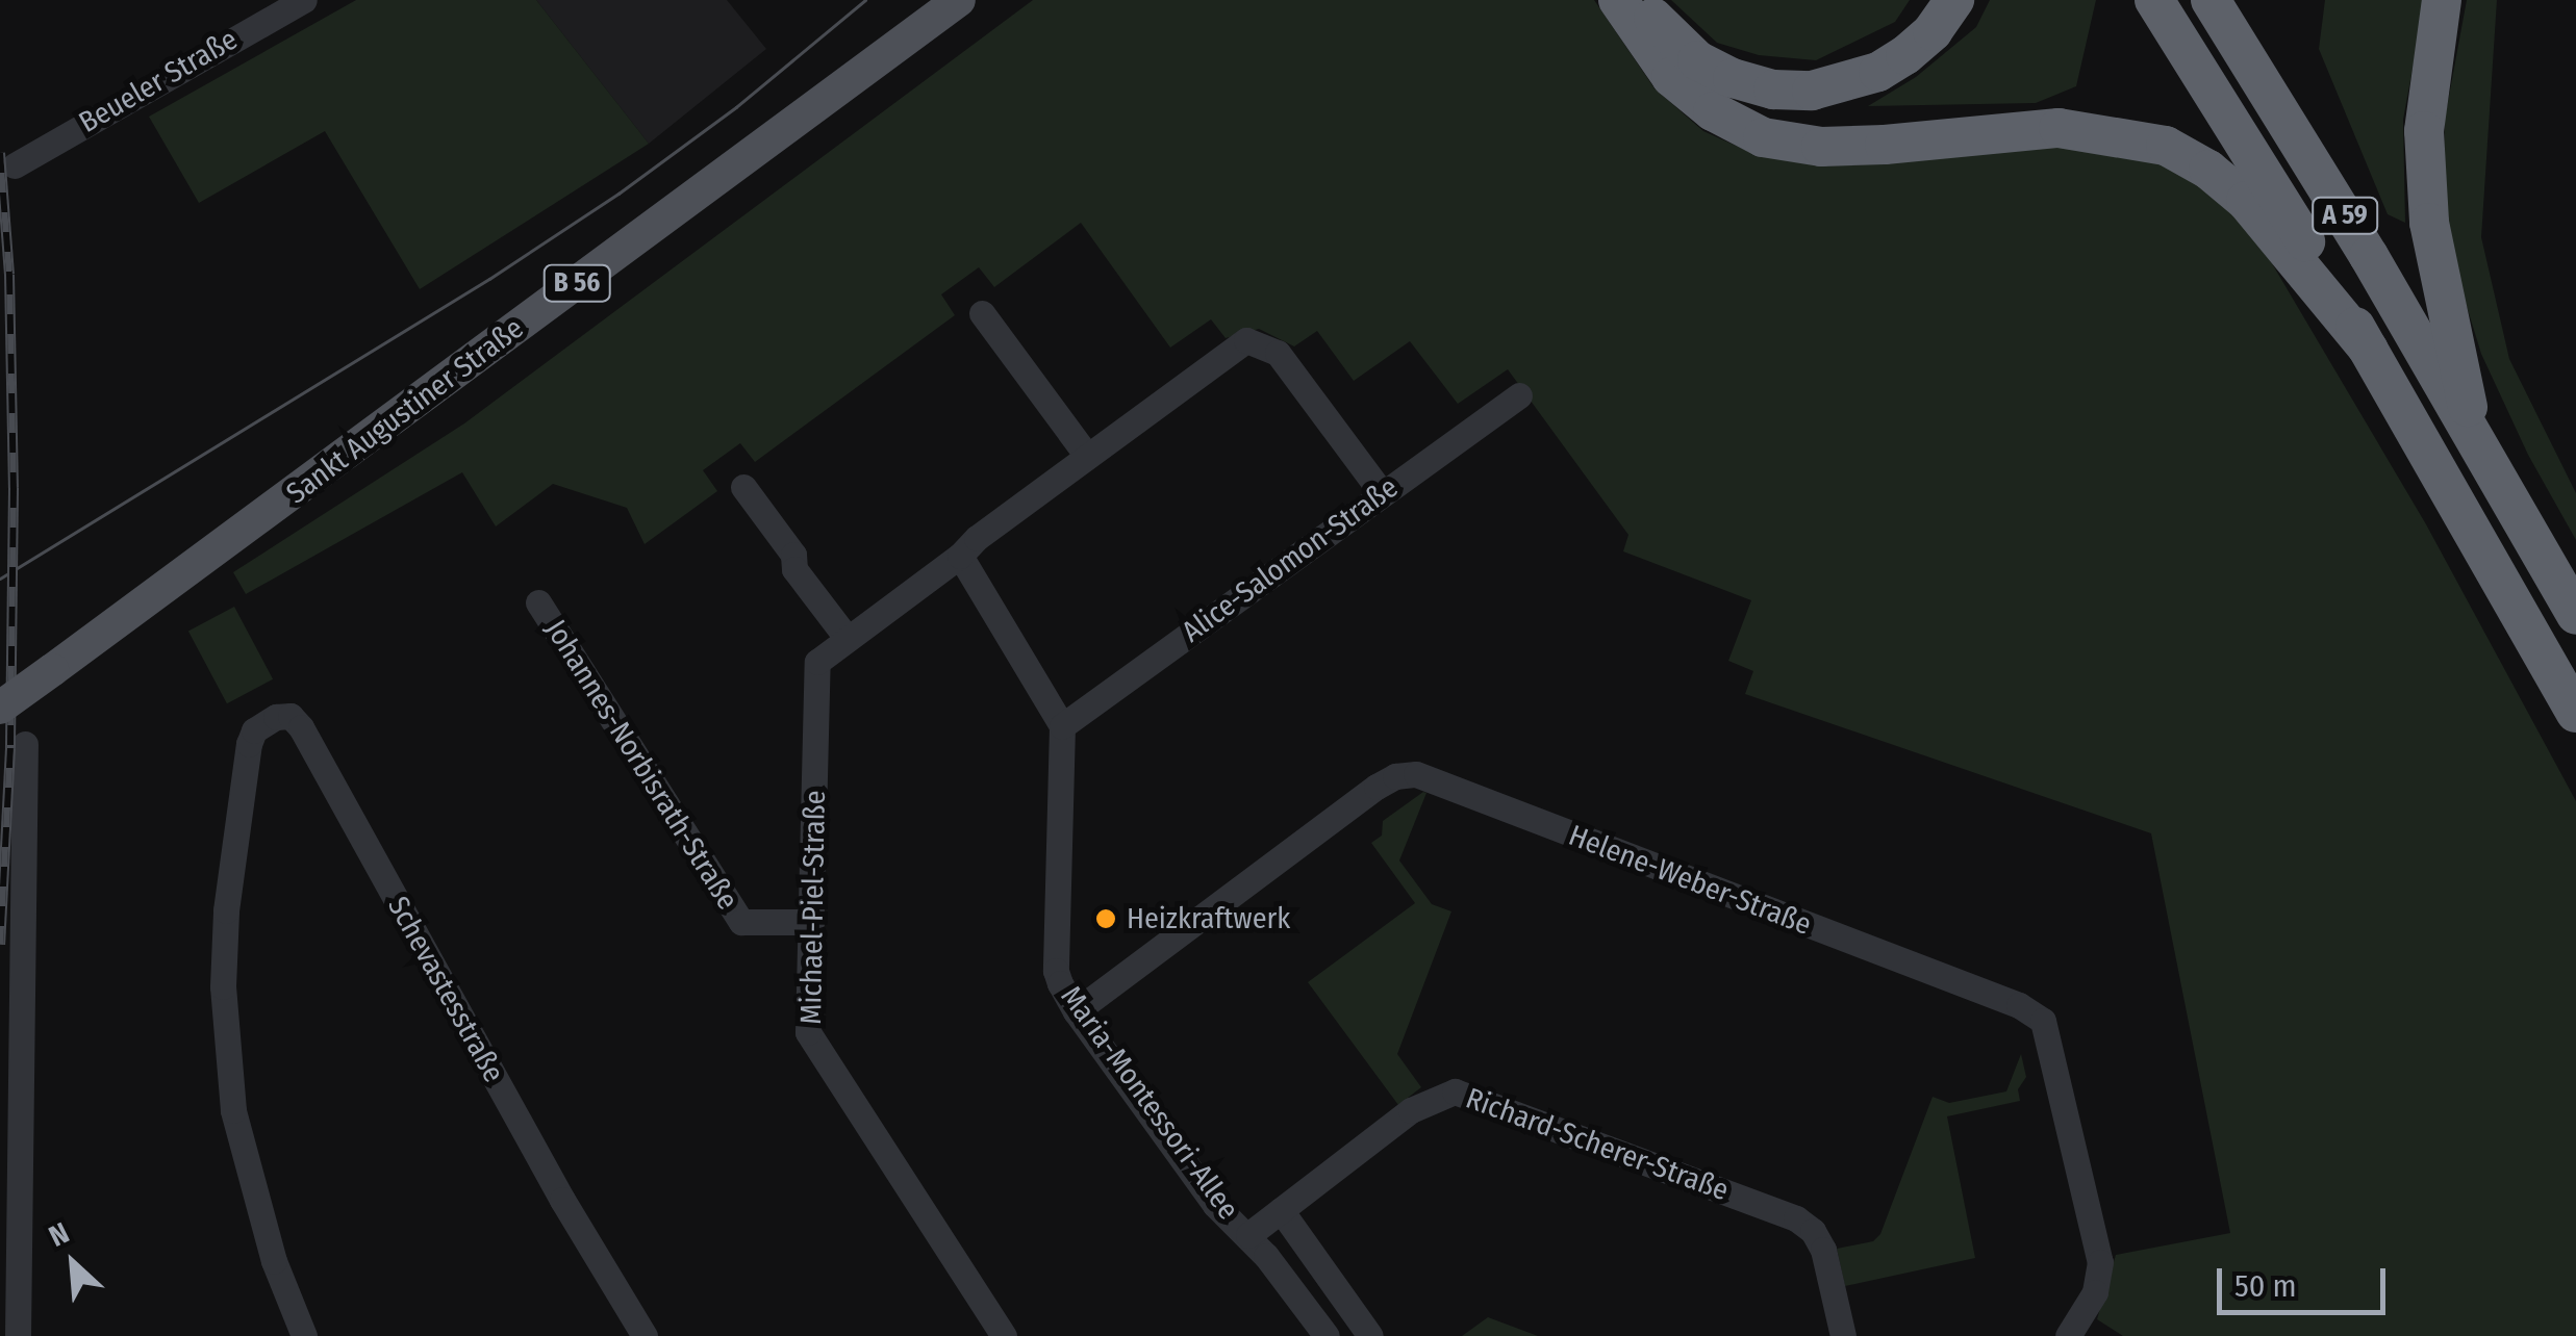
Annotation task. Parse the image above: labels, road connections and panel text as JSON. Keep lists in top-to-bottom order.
{
  "streets": {
    "highway": ["A 59"],
    "main road": ["B 56", "Sankt Augustiner Straße"],
    "street": [
      "Beueler Straße",
      "Alice-Salomon-Straße",
      "Johannes-Norbisrath-Straße",
      "Helene-Weber-Straße",
      "Michael-Piel-Straße",
      "Schevastesstraße",
      "Maria-Montessori-Allee",
      "Richard-Scherer-Straße"
    ]
  },
  "crossings": [
    ["Alice-Salomon-Straße", "Michael-Piel-Straße"],
    ["Alice-Salomon-Straße", "Maria-Montessori-Allee"],
    ["Johannes-Norbisrath-Straße", "Michael-Piel-Straße"],
    ["Helene-Weber-Straße", "Maria-Montessori-Allee"],
    ["Maria-Montessori-Allee", "Richard-Scherer-Straße"]
  ],
  "places": ["Heizkraftwerk"],
  "scale_bar": "50 m",
  "north": "top left"
}
